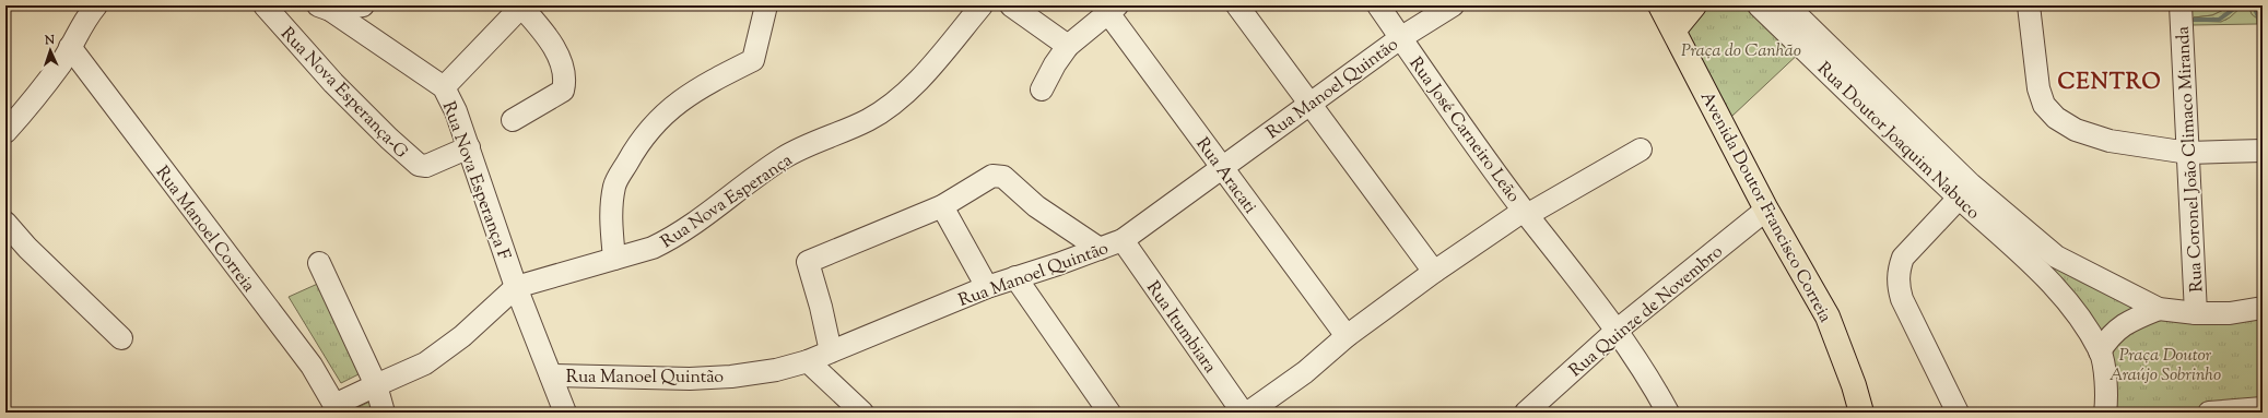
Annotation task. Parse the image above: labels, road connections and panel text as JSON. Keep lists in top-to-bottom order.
{
  "streets": {
    "main road": ["Avenida Doutor Francisco Correia"],
    "street": [
      "Rua Manoel Quintão",
      "Rua Nova Esperança-G",
      "Rua José Carneiro Leão",
      "Rua Doutor Joaquim Nabuco",
      "Rua Coronel João Climaco Miranda",
      "Rua Aracati",
      "Rua Nova Esperança F",
      "Rua Nova Esperança",
      "Rua Manoel Correia",
      "Rua Quinze de Novembro",
      "Rua Itumbiara"
    ]
  },
  "crossings": [
    ["Rua Manoel Quintão", "Rua José Carneiro Leão"],
    ["Rua Manoel Quintão", "Rua Aracati"],
    ["Rua Manoel Quintão", "Rua Nova Esperança F"],
    ["Rua Manoel Quintão", "Rua Itumbiara"],
    ["Rua Nova Esperança-G", "Rua Nova Esperança F"],
    ["Rua José Carneiro Leão", "Rua Quinze de Novembro"],
    ["Rua Nova Esperança F", "Rua Nova Esperança"],
    ["Rua Nova Esperança", "Rua Manoel Correia"],
    ["Avenida Doutor Francisco Correia", "Rua Quinze de Novembro"]
  ],
  "districts": ["CENTRO"],
  "parks": ["Praça do Canhão", "Praça Doutor Araújo Sobrinho"],
  "north": "top"
}
